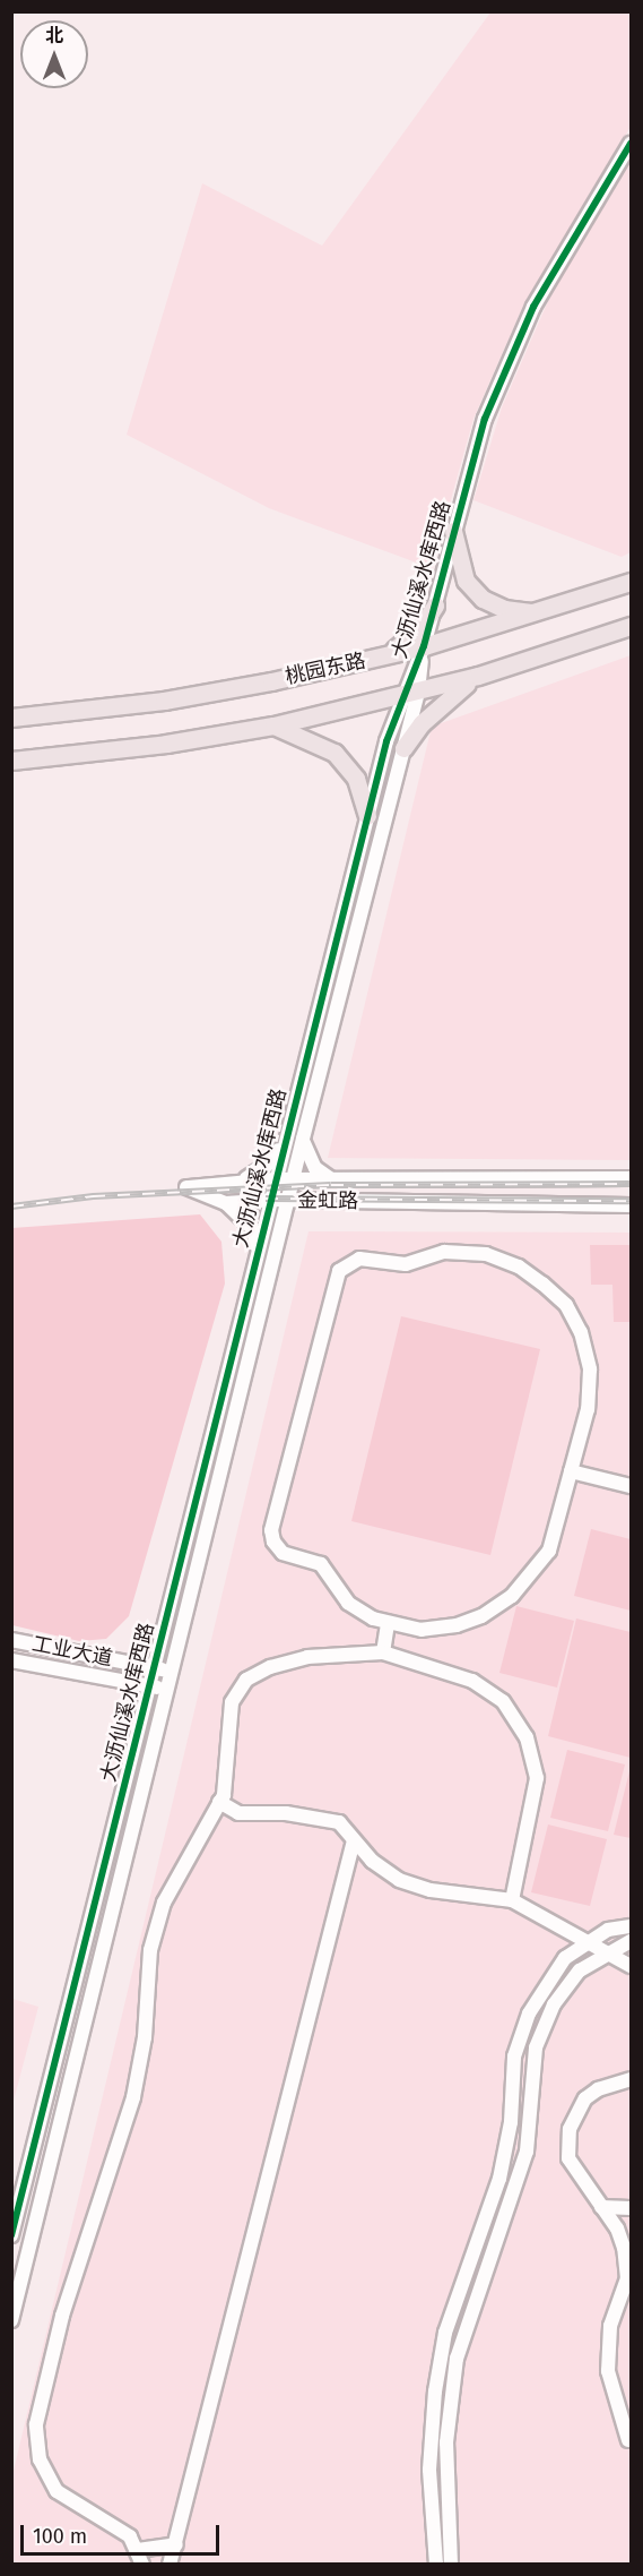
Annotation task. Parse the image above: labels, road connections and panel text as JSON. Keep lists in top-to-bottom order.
{
  "streets": {
    "main road": ["桃园东路"],
    "street": ["大沥仙溪水库西路", "金虹路", "工业大道"]
  },
  "crossings": [
    ["大沥仙溪水库西路", "桃园东路"],
    ["大沥仙溪水库西路", "金虹路"],
    ["大沥仙溪水库西路", "工业大道"]
  ],
  "scale_bar": "100 m",
  "north": "top"
}
